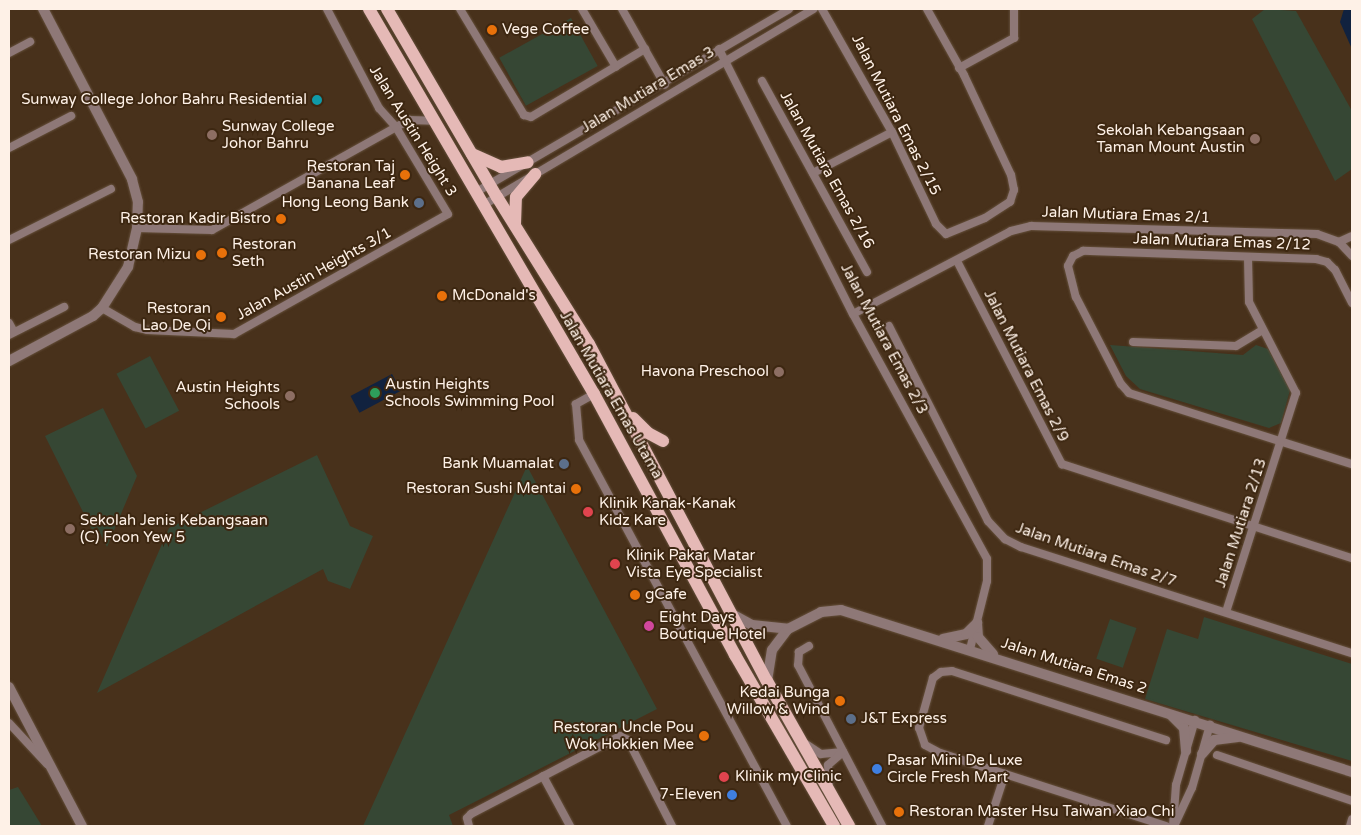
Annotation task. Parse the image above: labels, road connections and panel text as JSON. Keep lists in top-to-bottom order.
{
  "streets": {
    "main road": ["Jalan Mutiara Emas Utama"],
    "street": [
      "Jalan Mutiara Emas 3",
      "Jalan Mutiara Emas 2/15",
      "Jalan Austin Height 3",
      "Jalan Mutiara Emas 2/16",
      "Jalan Mutiara Emas 2/1",
      "Jalan Mutiara Emas 2/12",
      "Jalan Austin Heights 3/1",
      "Jalan Mutiara Emas 2/3",
      "Jalan Mutiara Emas 2/9",
      "Jalan Mutiara 2/13",
      "Jalan Mutiara Emas 2/7",
      "Jalan Mutiara Emas 2"
    ]
  },
  "crossings": [
    ["Jalan Mutiara Emas 3", "Jalan Mutiara Emas 2/3"],
    ["Jalan Mutiara Emas 3", "Jalan Mutiara Emas Utama"],
    ["Jalan Austin Height 3", "Jalan Austin Heights 3/1"],
    ["Jalan Mutiara Emas 2/1", "Jalan Mutiara Emas 2/3"],
    ["Jalan Mutiara Emas 2/1", "Jalan Mutiara Emas 2/9"],
    ["Jalan Mutiara Emas 2/12", "Jalan Mutiara 2/13"],
    ["Jalan Mutiara Emas 2/3", "Jalan Mutiara Emas 2"],
    ["Jalan Mutiara Emas 2/9", "Jalan Mutiara 2/13"],
    ["Jalan Mutiara Emas Utama", "Jalan Mutiara Emas 2"],
    ["Jalan Mutiara 2/13", "Jalan Mutiara Emas 2/7"]
  ],
  "places": [
    "Vege Coffee",
    "Sunway College Johor Bahru Residential",
    "Sunway College Johor Bahru",
    "Sekolah Kebangsaan Taman Mount Austin",
    "Restoran Taj Banana Leaf",
    "Hong Leong Bank",
    "Restoran Kadir Bistro",
    "Restoran Seth",
    "Restoran Mizu",
    "McDonald's",
    "Restoran Lao De Qi",
    "Havona Preschool",
    "Austin Heights Schools Swimming Pool",
    "Austin Heights Schools",
    "Bank Muamalat",
    "Restoran Sushi Mentai",
    "Klinik Kanak-Kanak Kidz Kare",
    "Sekolah Jenis Kebangsaan (C) Foon Yew 5",
    "Klinik Pakar Matar Vista Eye Specialist",
    "gCafe",
    "Eight Days Boutique Hotel",
    "Kedai Bunga Willow & Wind",
    "J&T Express",
    "Restoran Uncle Pou Wok Hokkien Mee",
    "Pasar Mini De Luxe Circle Fresh Mart",
    "Klinik my Clinic",
    "7-Eleven",
    "Restoran Master Hsu Taiwan Xiao Chi"
  ]
}
